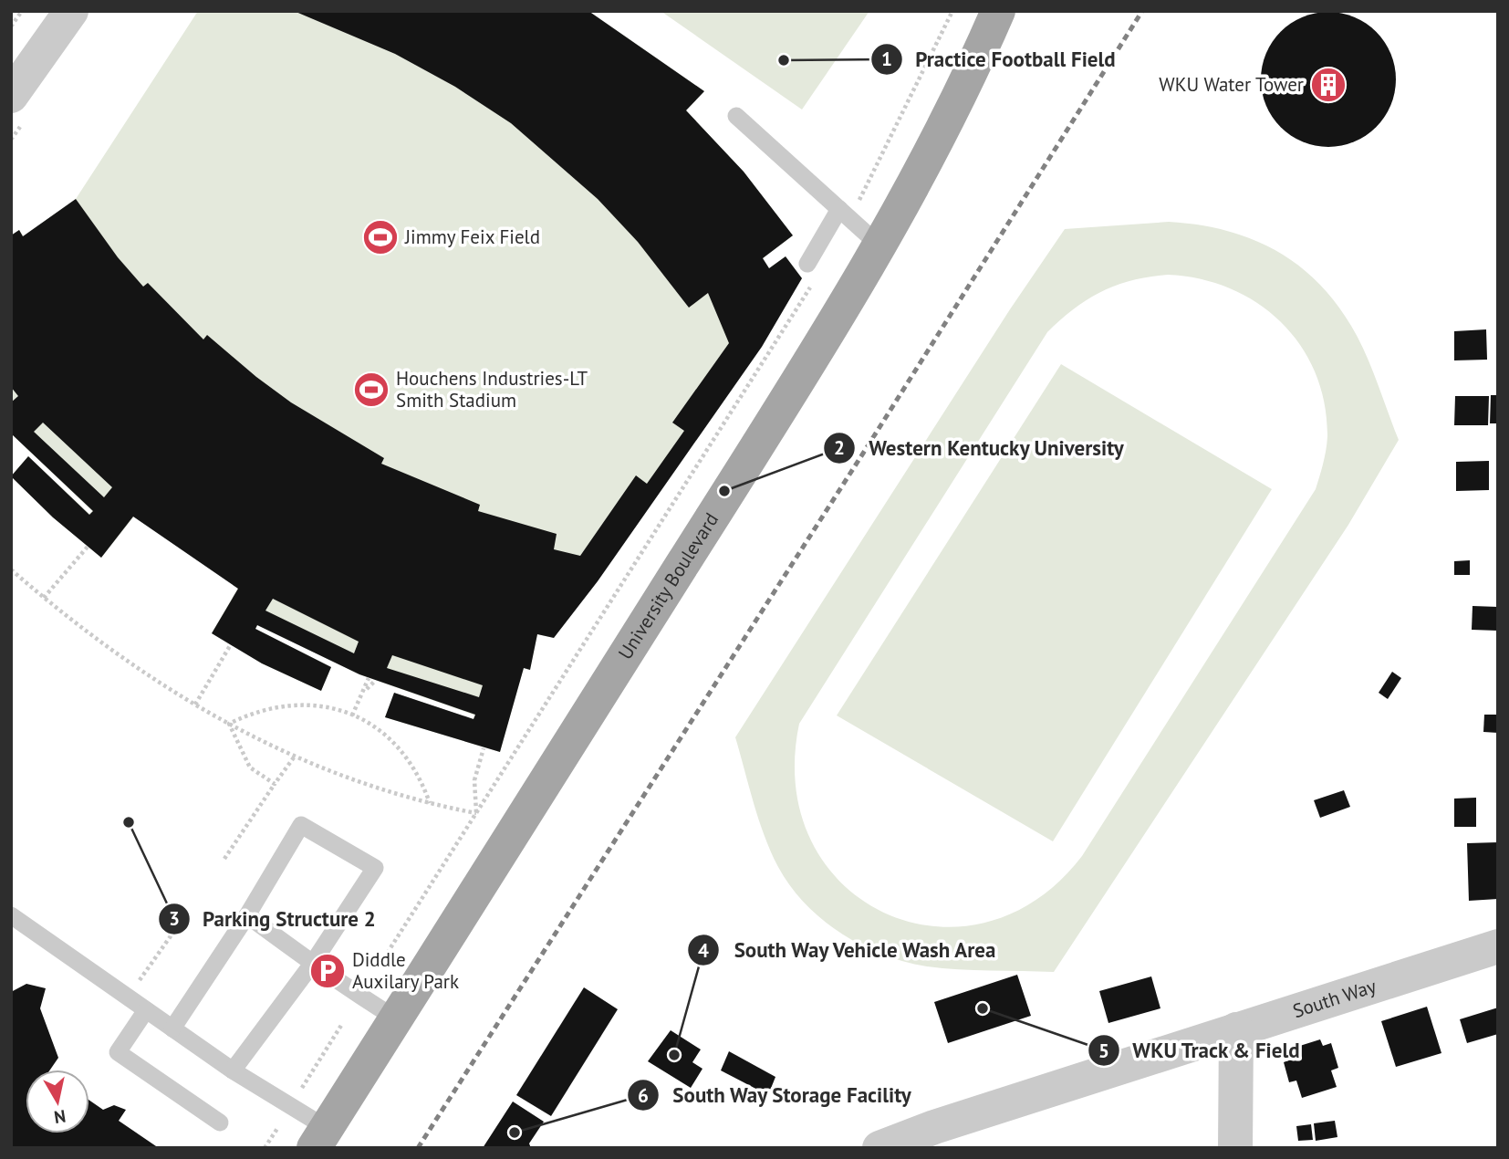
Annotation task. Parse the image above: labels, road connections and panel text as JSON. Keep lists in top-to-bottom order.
{
  "streets": {
    "main road": ["University Boulevard"],
    "street": ["South Way"]
  },
  "places": {
    "other": [
      "Practice Football Field",
      "Western Kentucky University",
      "Parking Structure 2",
      "WKU Track & Field",
      "South Way Vehicle Wash Area",
      "South Way Storage Facility"
    ],
    "building": ["WKU Water Tower"],
    "sports": ["Jimmy Feix Field", "Houchens Industries-LT Smith Stadium"],
    "parking": ["Diddle Auxilary Park"]
  },
  "north": "bottom"
}
